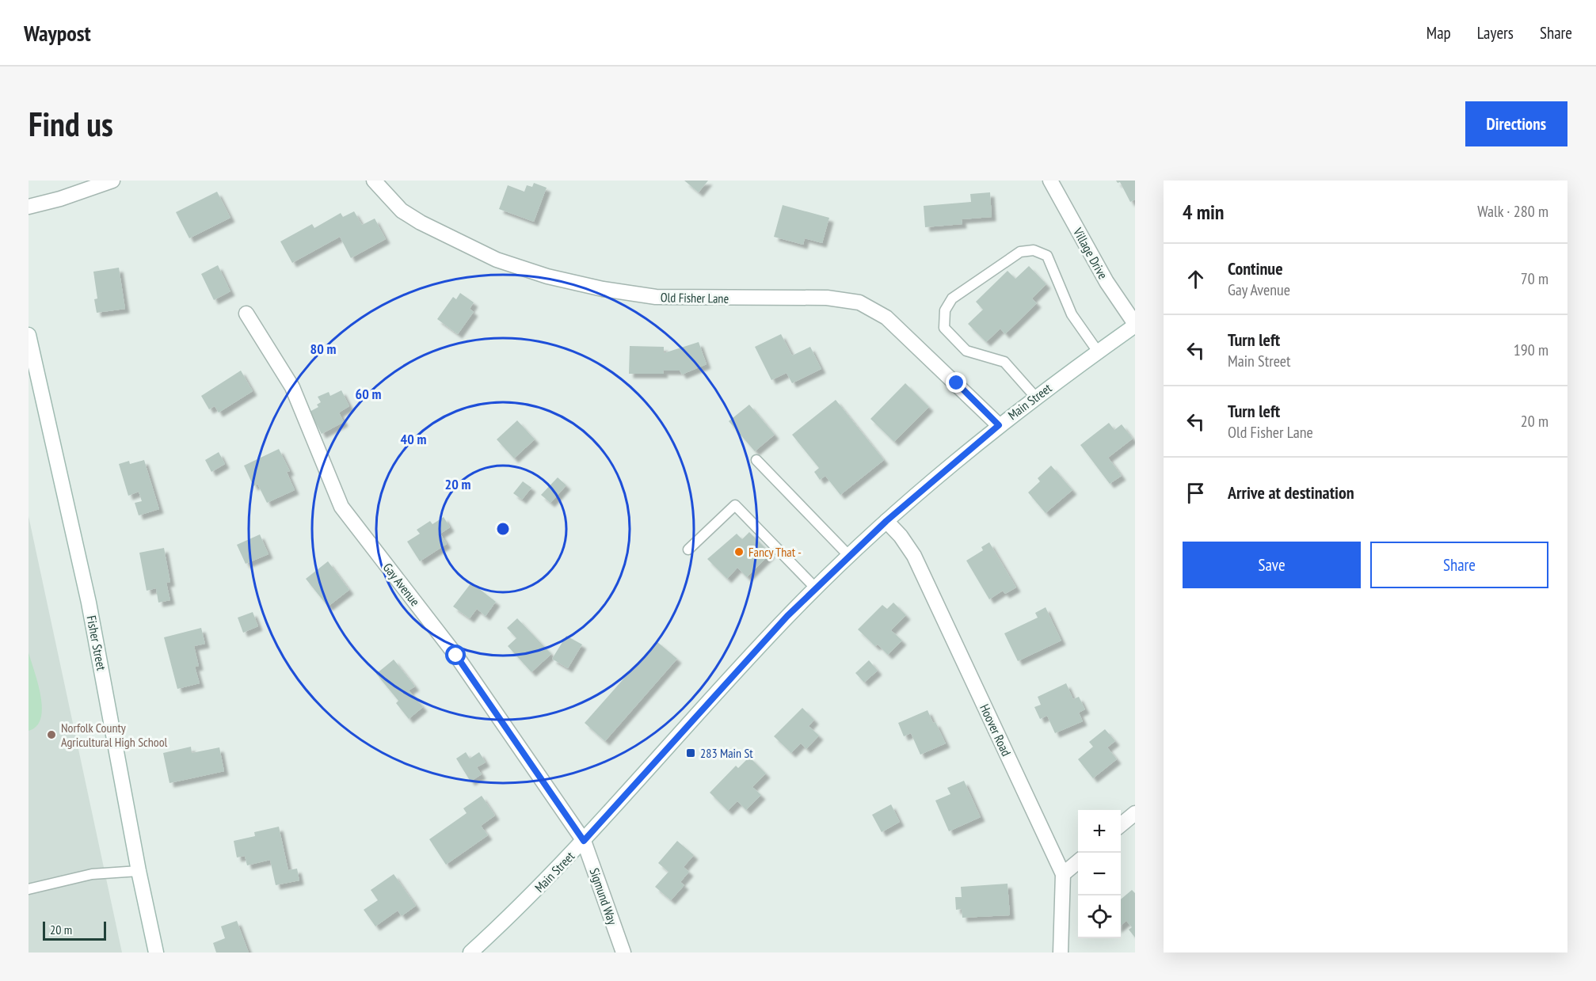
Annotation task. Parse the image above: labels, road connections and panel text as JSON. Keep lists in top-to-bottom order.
{
  "streets": {
    "street": [
      "Village Drive",
      "Old Fisher Lane",
      "Main Street",
      "Gay Avenue",
      "Fisher Street",
      "Hoover Road",
      "Sigmund Way"
    ]
  },
  "crossings": [
    ["Village Drive", "Main Street"],
    ["Old Fisher Lane", "Main Street"],
    ["Main Street", "Gay Avenue"],
    ["Main Street", "Hoover Road"],
    ["Main Street", "Sigmund Way"],
    ["Gay Avenue", "Sigmund Way"]
  ],
  "places": {
    "other": ["Fancy That -", "Norfolk County Agricultural High School"],
    "transit": ["283 Main St"]
  },
  "scale_bar": "20 m",
  "page": {
    "header": "Waypost",
    "nav": ["Map", "Layers", "Share"],
    "buttons": [
      "Directions",
      ["Save", "Share"]
    ],
    "title": "Find us",
    "heading": ["4 min", "Walk · 280 m"],
    "list": [
      ["Continue", "Gay Avenue", "70 m"],
      ["Turn left", "Main Street", "190 m"],
      ["Turn left", "Old Fisher Lane", "20 m"],
      "Arrive at destination"
    ],
    "map_buttons": ["+", "−"],
    "scale": "20 m"
  },
  "rings": [
    "80 m",
    "60 m",
    "40 m",
    "20 m"
  ]
}
